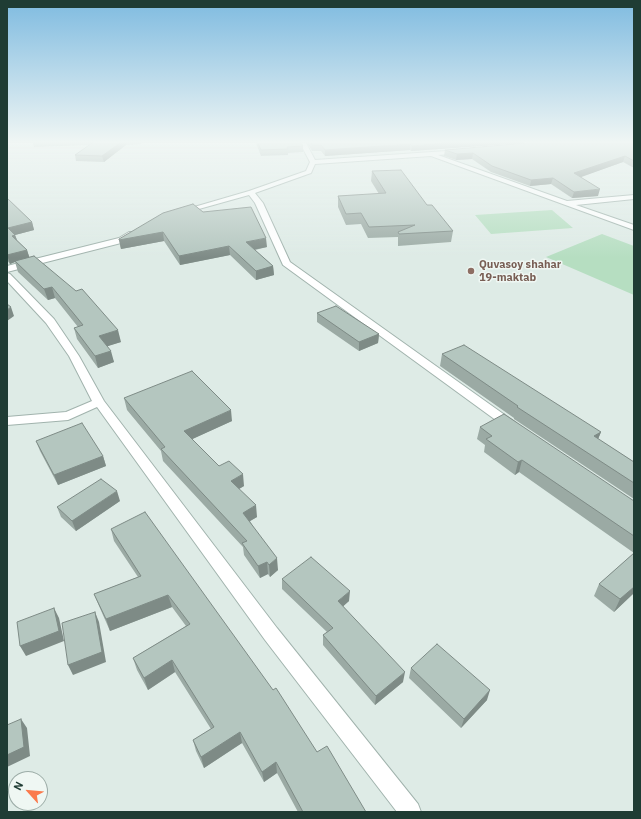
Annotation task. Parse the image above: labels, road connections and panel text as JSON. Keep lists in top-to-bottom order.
{
  "places": ["Quvasoy shahar 19-maktab"],
  "north": "top left"
}
